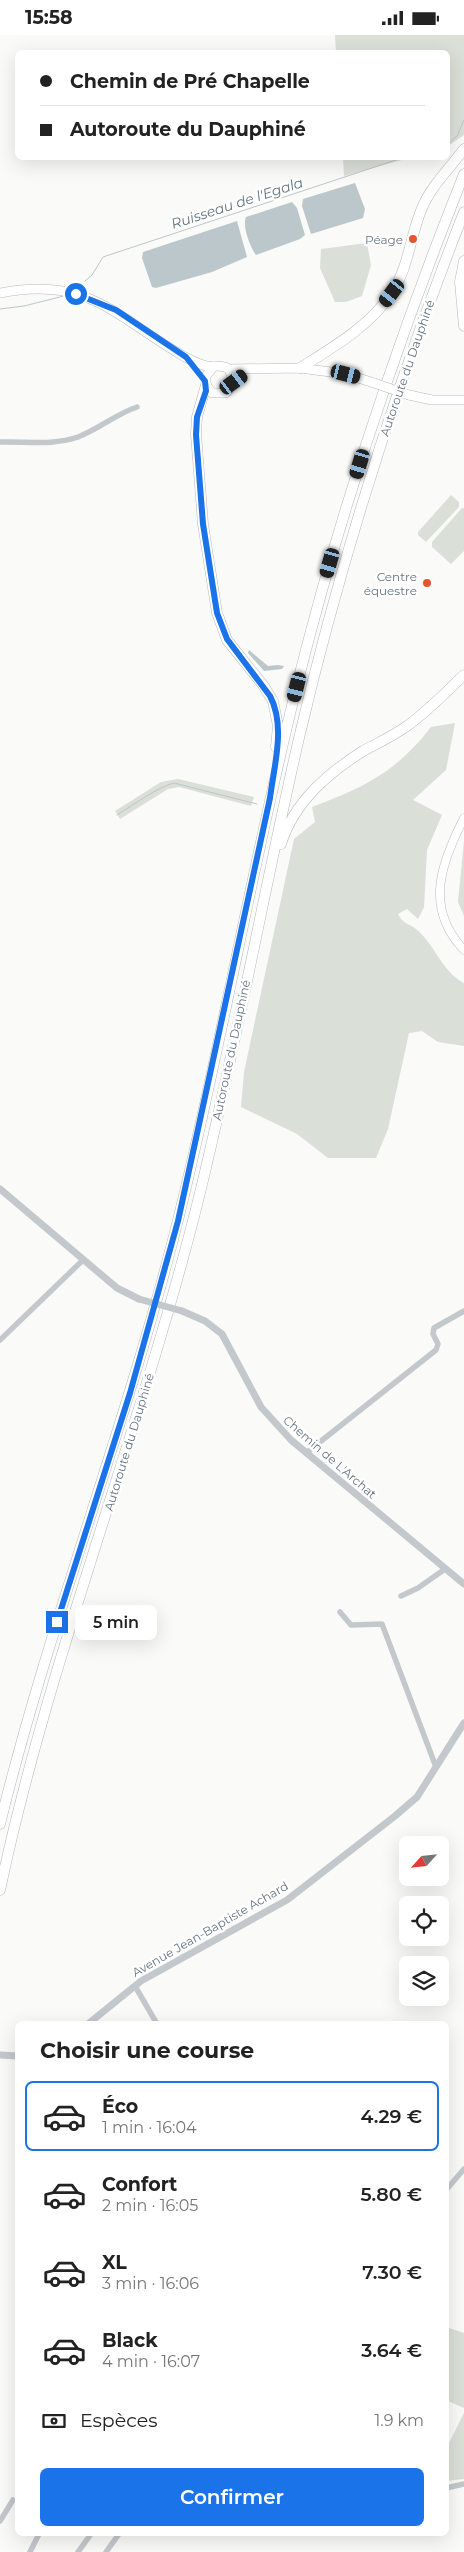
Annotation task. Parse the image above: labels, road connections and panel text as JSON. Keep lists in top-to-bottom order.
{
  "streets": {
    "highway": ["Autoroute du Dauphiné"],
    "street": ["Chemin de L'Archat", "Avenue Jean-Baptiste Achard"]
  },
  "water": ["Ruisseau de l'Egala"],
  "places": ["Péage", "Centre équestre"],
  "north": "bottom left",
  "page": {
    "status": "15:58",
    "banner": ["Chemin de Pré Chapelle", "Autoroute du Dauphiné"],
    "bubble": "5 min",
    "heading": "Choisir une course",
    "list": [
      {
        "name": "Éco",
        "note": "1 min · 16:04",
        "value": "4.29 €"
      },
      {
        "name": "Confort",
        "note": "2 min · 16:05",
        "value": "5.80 €"
      },
      {
        "name": "XL",
        "note": "3 min · 16:06",
        "value": "7.30 €"
      },
      {
        "name": "Black",
        "note": "4 min · 16:07",
        "value": "3.64 €"
      }
    ],
    "pay": ["Espèces", "1.9 km"],
    "buttons": "Confirmer"
  }
}
